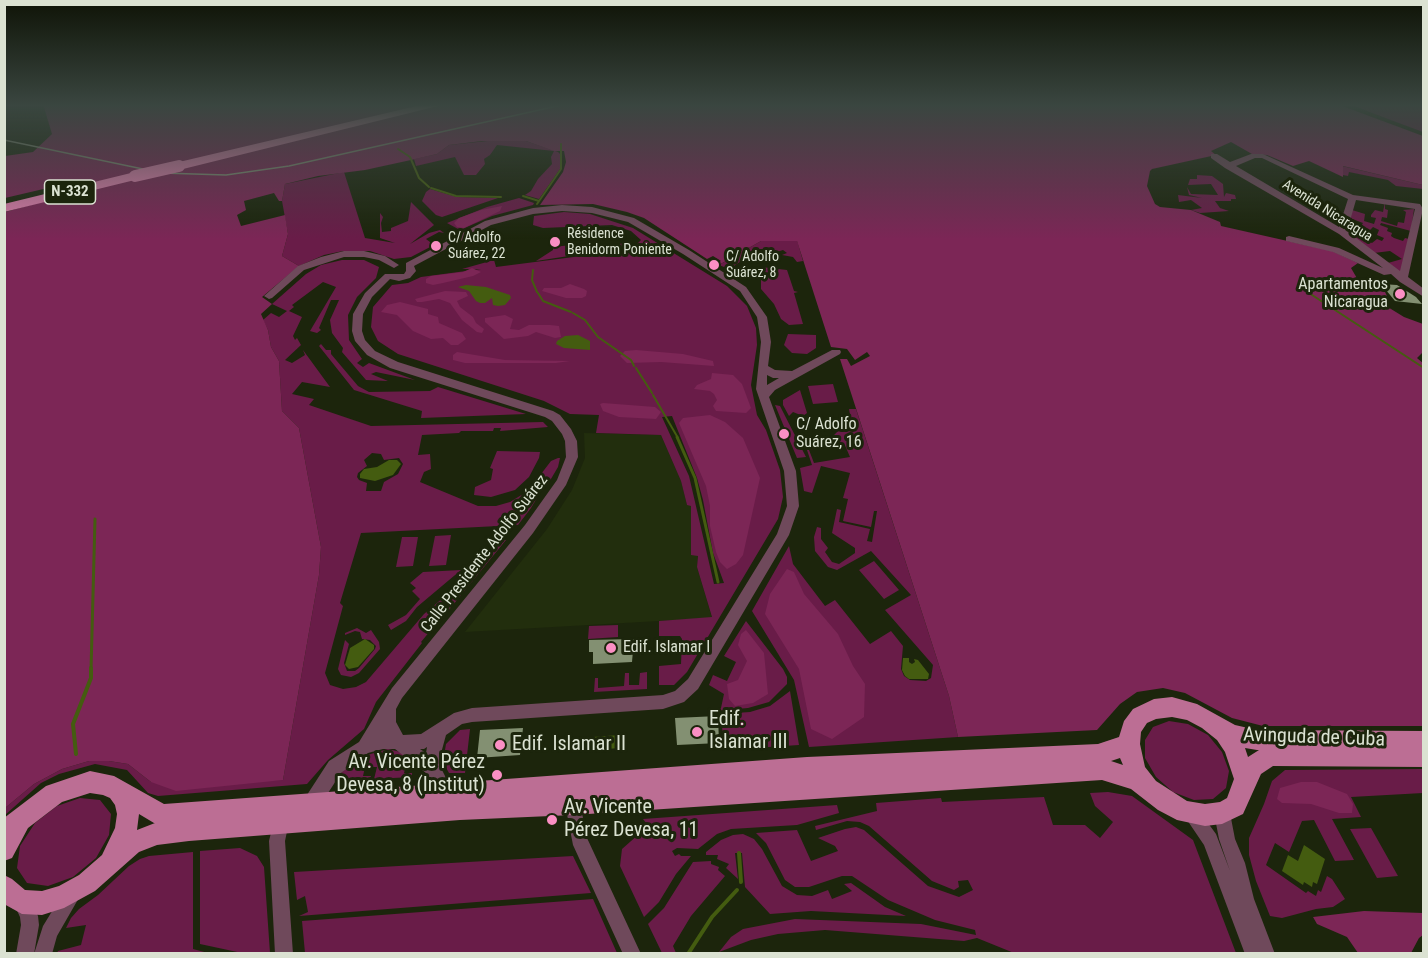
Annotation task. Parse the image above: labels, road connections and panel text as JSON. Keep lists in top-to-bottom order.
{
  "streets": {
    "highway": ["N-332"],
    "main road": ["Avinguda de Cuba"],
    "street": ["Avenida Nicaragua", "Calle Presidente Adolfo Suárez"]
  },
  "places": [
    "Résidence Benidorm Poniente",
    "C/ Adolfo Suárez, 22",
    "C/ Adolfo Suárez, 8",
    "Apartamentos Nicaragua",
    "C/ Adolfo Suárez, 16",
    "Edif. Islamar I",
    "Edif. Islamar III",
    "Edif. Islamar II",
    "Av. Vicente Pérez Devesa, 8 (Institut)",
    "Av. Vicente Pérez Devesa, 11"
  ]
}
